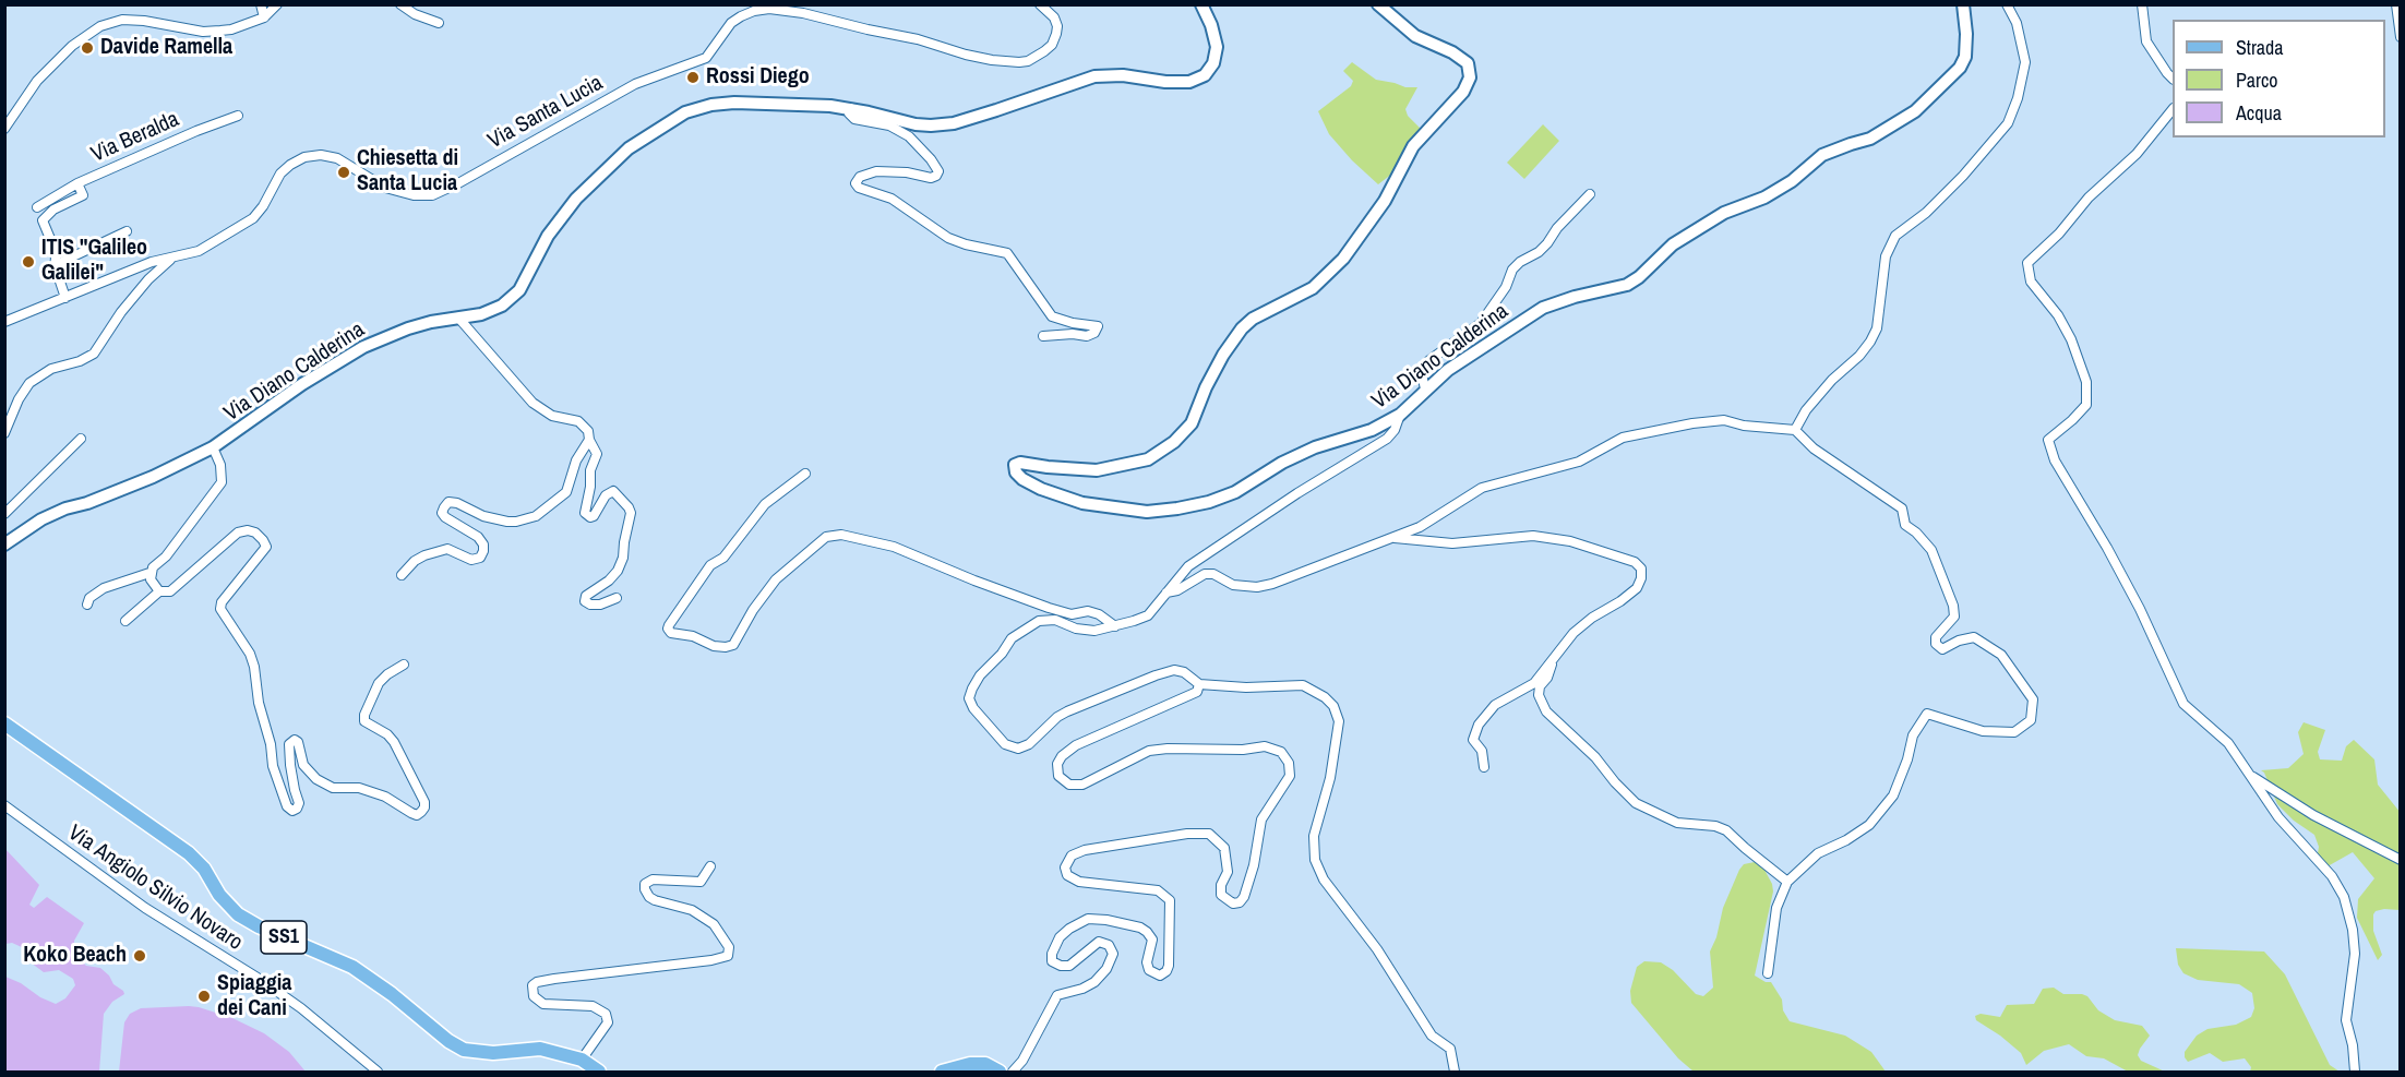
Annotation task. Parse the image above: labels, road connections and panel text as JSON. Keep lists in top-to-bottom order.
{
  "streets": {
    "main road": ["Via Diano Calderina", "SS1"],
    "street": ["Via Santa Lucia", "Via Beralda", "Via Angiolo Silvio Novaro"]
  },
  "crossings": [
    ["Via Santa Lucia", "Via Beralda"]
  ],
  "places": [
    "Davide Ramella",
    "Rossi Diego",
    "Chiesetta di Santa Lucia",
    "ITIS \"Galileo Galilei\"",
    "Koko Beach",
    "Spiaggia dei Cani"
  ],
  "legend": ["Strada", "Parco", "Acqua"]
}
